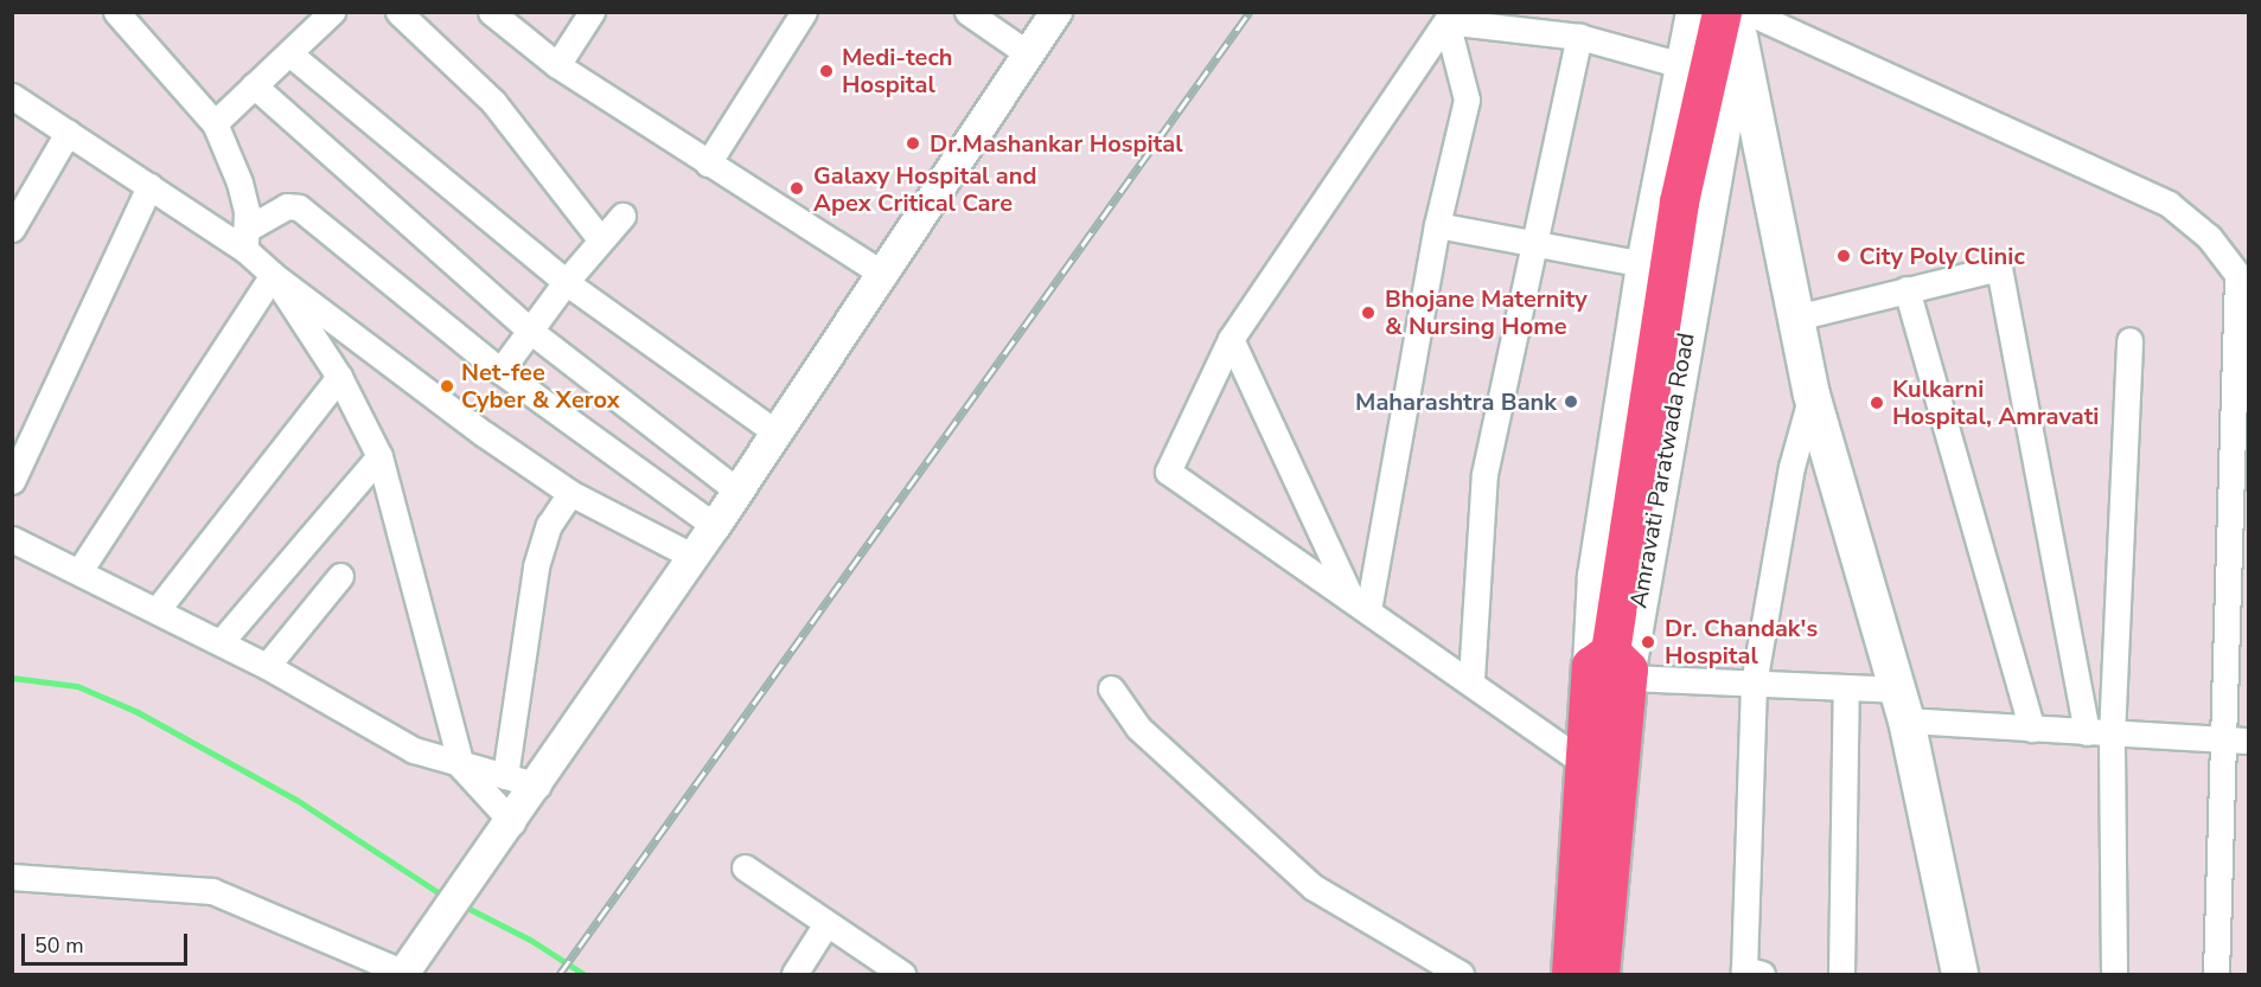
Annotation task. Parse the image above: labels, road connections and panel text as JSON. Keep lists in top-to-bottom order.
{
  "streets": {
    "main road": ["Amravati Paratwada Road"]
  },
  "places": [
    "Medi-tech Hospital",
    "Dr.Mashankar Hospital",
    "Galaxy Hospital and Apex Critical Care",
    "City Poly Clinic",
    "Bhojane Maternity & Nursing Home",
    "Net-fee Cyber & Xerox",
    "Maharashtra Bank",
    "Kulkarni Hospital, Amravati",
    "Dr. Chandak's Hospital"
  ],
  "scale_bar": "50 m"
}
